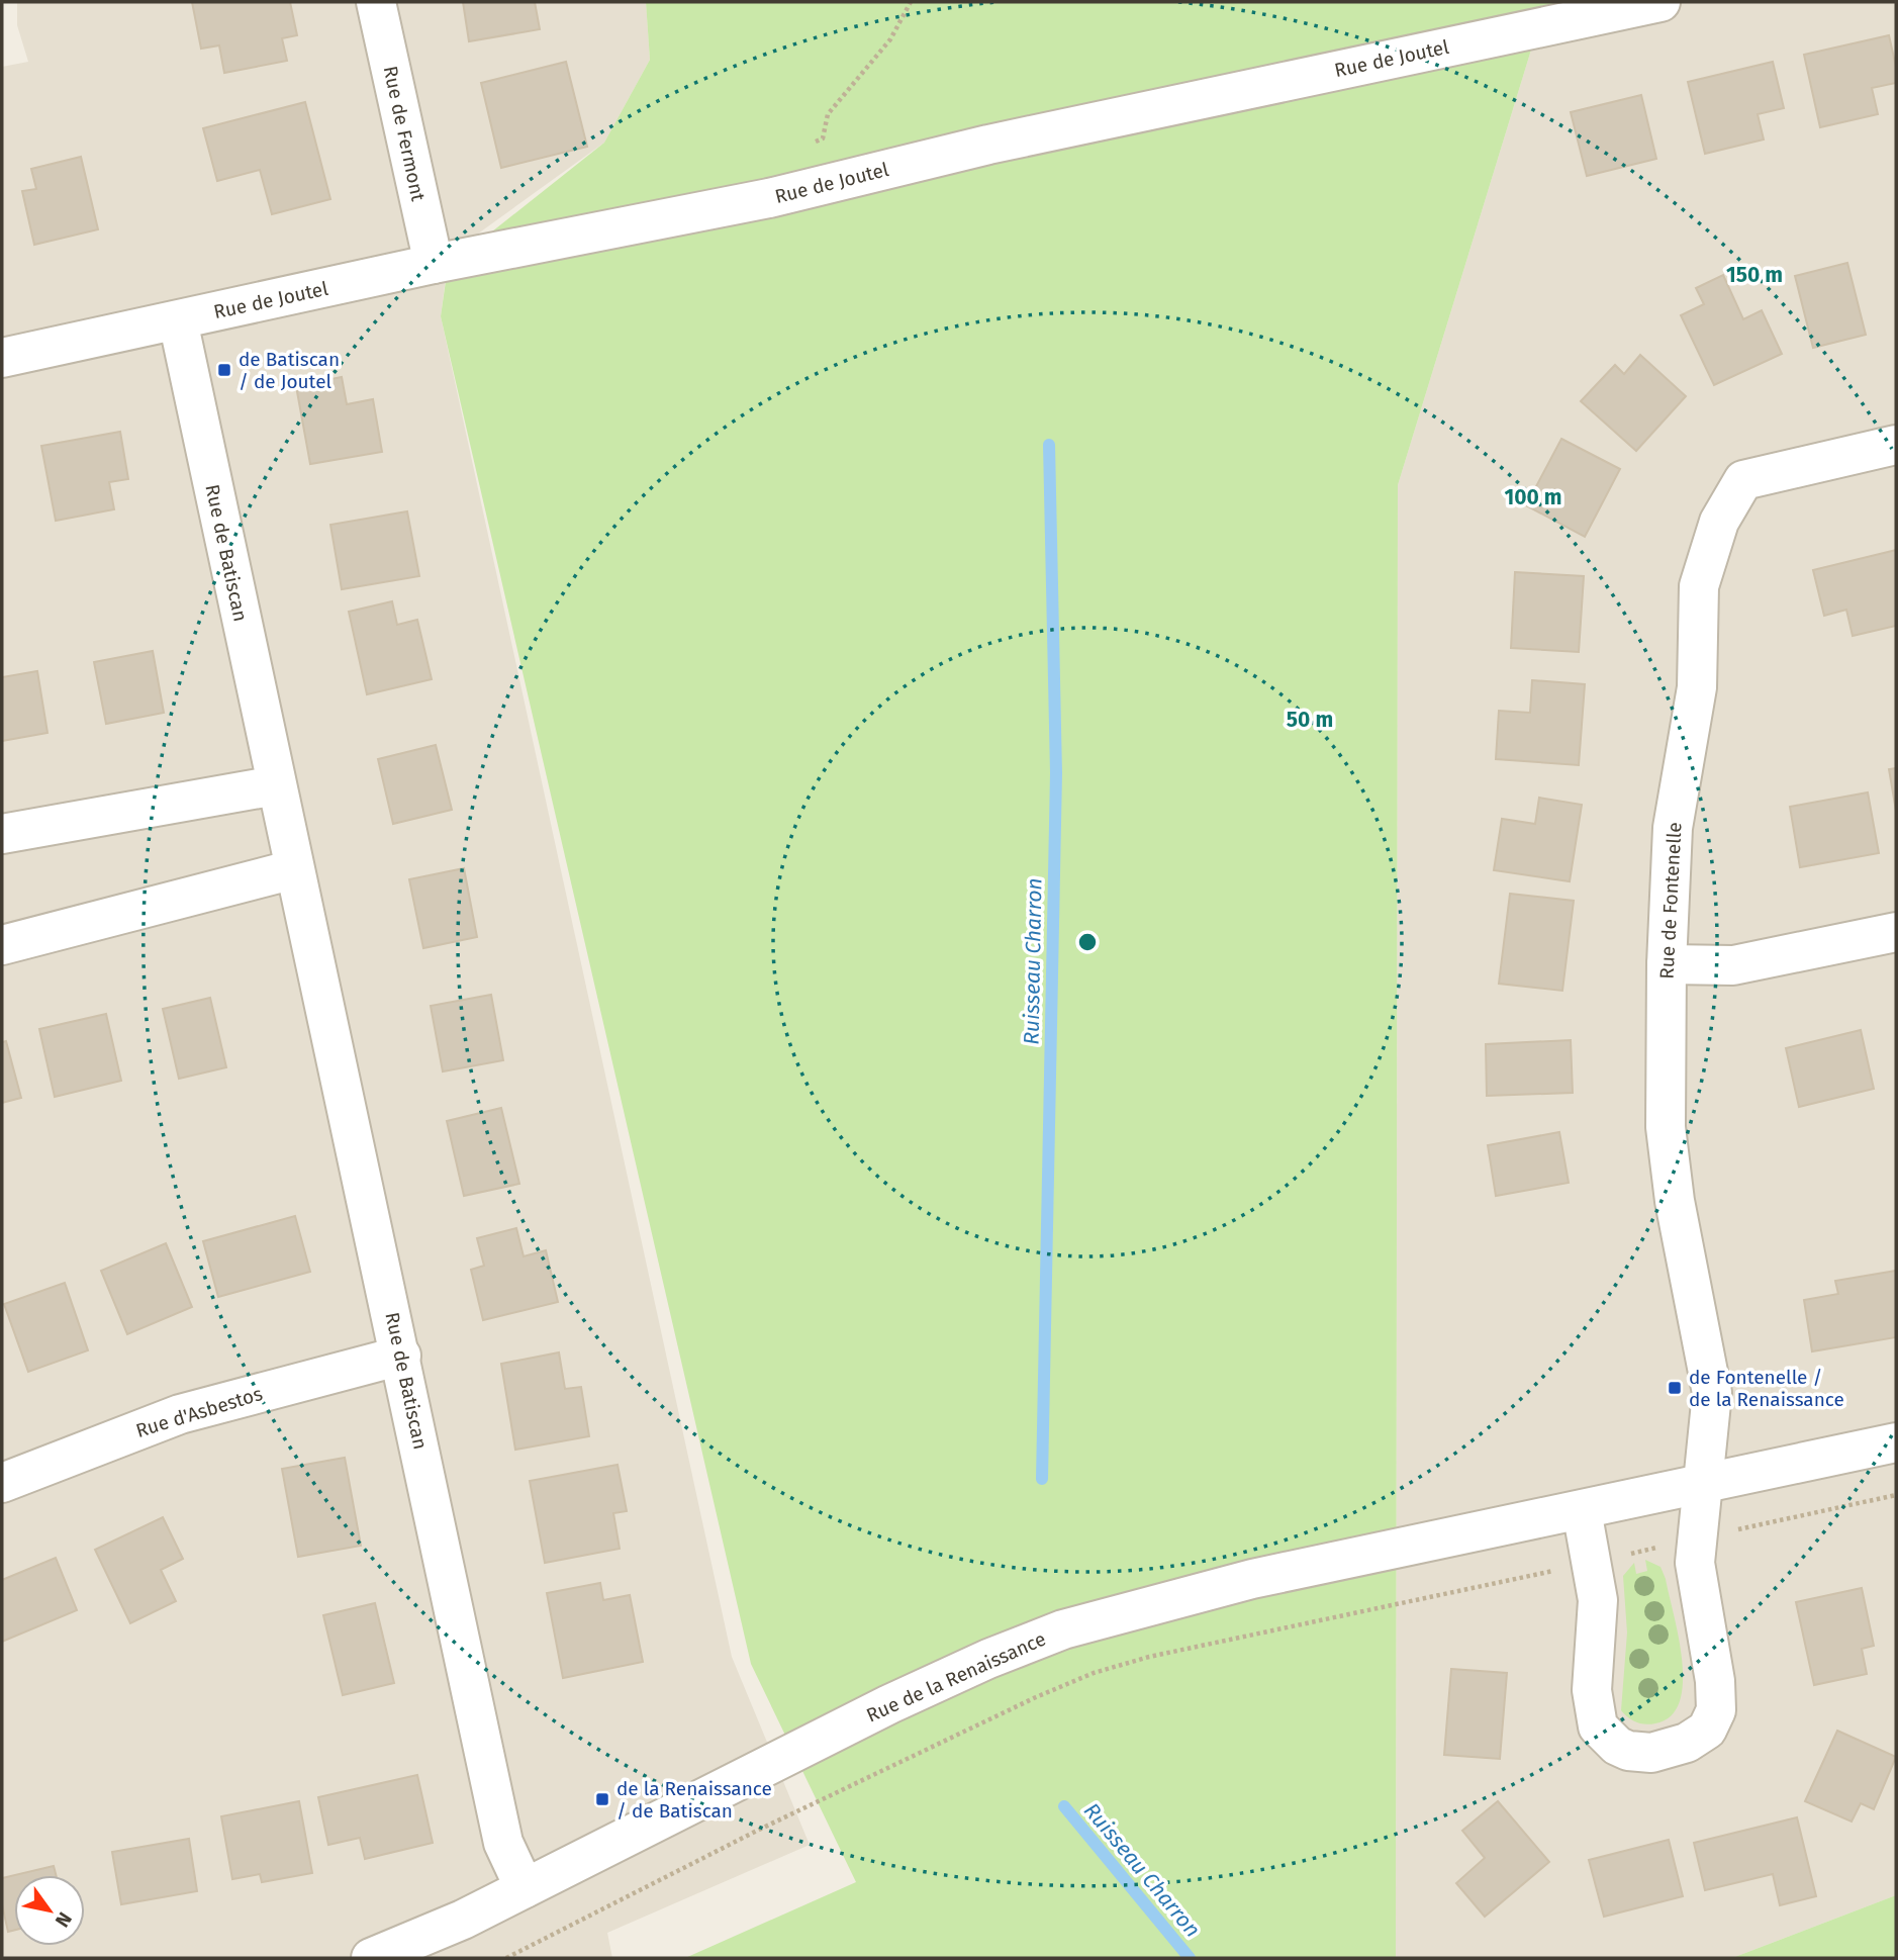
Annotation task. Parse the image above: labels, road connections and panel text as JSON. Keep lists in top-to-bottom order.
{
  "streets": {
    "street": [
      "Rue de Joutel",
      "Rue de Fermont",
      "Rue de Batiscan",
      "Rue de Fontenelle",
      "Rue d'Asbestos",
      "Rue de la Renaissance"
    ]
  },
  "crossings": [
    ["Rue de Joutel", "Rue de Fermont"],
    ["Rue de Joutel", "Rue de Batiscan"],
    ["Rue de Batiscan", "Rue d'Asbestos"],
    ["Rue de Batiscan", "Rue de la Renaissance"],
    ["Rue de Fontenelle", "Rue de la Renaissance"]
  ],
  "water": ["Ruisseau Charron"],
  "places": {
    "transit": ["de Batiscan / de Joutel", "de Fontenelle / de la Renaissance", "de la Renaissance / de Batiscan"]
  },
  "north": "bottom right",
  "rings": ["150 m", "100 m", "50 m"]
}
